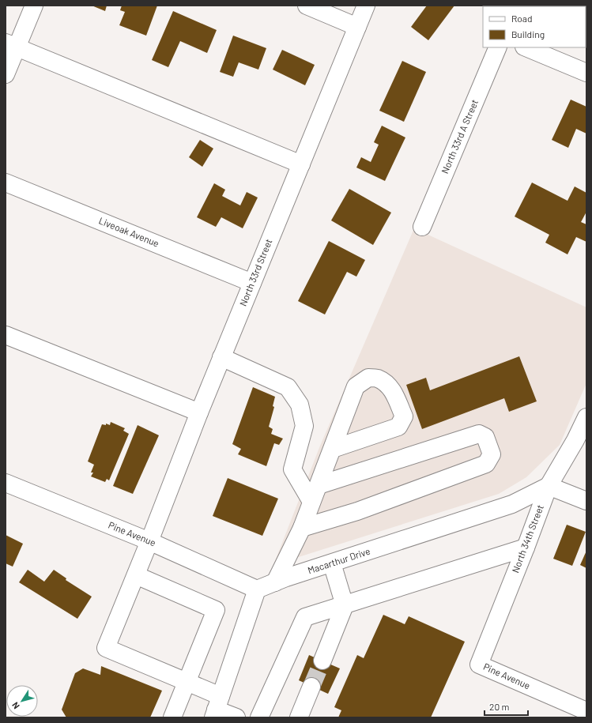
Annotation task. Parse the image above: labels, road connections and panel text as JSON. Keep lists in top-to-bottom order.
{
  "streets": {
    "street": [
      "North 33rd A Street",
      "Liveoak Avenue",
      "North 33rd Street",
      "Pine Avenue",
      "North 34th Street",
      "Macarthur Drive"
    ]
  },
  "crossings": [
    ["Liveoak Avenue", "North 33rd Street"],
    ["North 33rd Street", "Pine Avenue"],
    ["Pine Avenue", "North 34th Street"],
    ["Pine Avenue", "Macarthur Drive"],
    ["North 34th Street", "Macarthur Drive"]
  ],
  "legend": ["Road", "Building"],
  "scale_bar": "20 m",
  "north": "bottom left"
}
